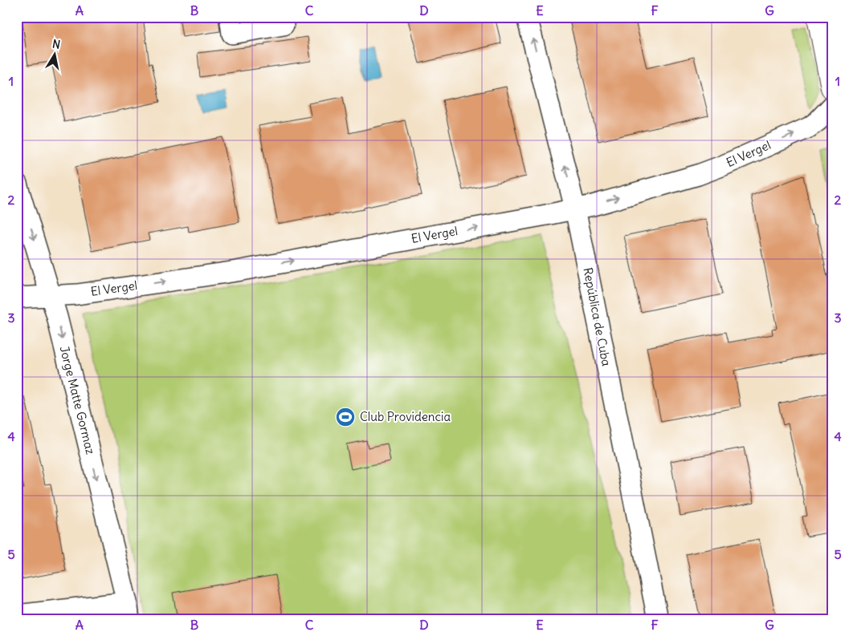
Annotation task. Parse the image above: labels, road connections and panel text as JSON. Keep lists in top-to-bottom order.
{
  "streets": {
    "street": ["El Vergel", "República de Cuba", "Jorge Matte Gormaz"]
  },
  "crossings": [
    ["El Vergel", "República de Cuba"],
    ["El Vergel", "Jorge Matte Gormaz"]
  ],
  "one_way": ["El Vergel", "Jorge Matte Gormaz"],
  "places": {
    "sports": ["Club Providencia"]
  },
  "north": "top",
  "grid": {
    "columns": [
      "A",
      "B",
      "C",
      "D",
      "E",
      "F",
      "G"
    ],
    "rows": [
      "1",
      "2",
      "3",
      "4",
      "5"
    ]
  }
}
